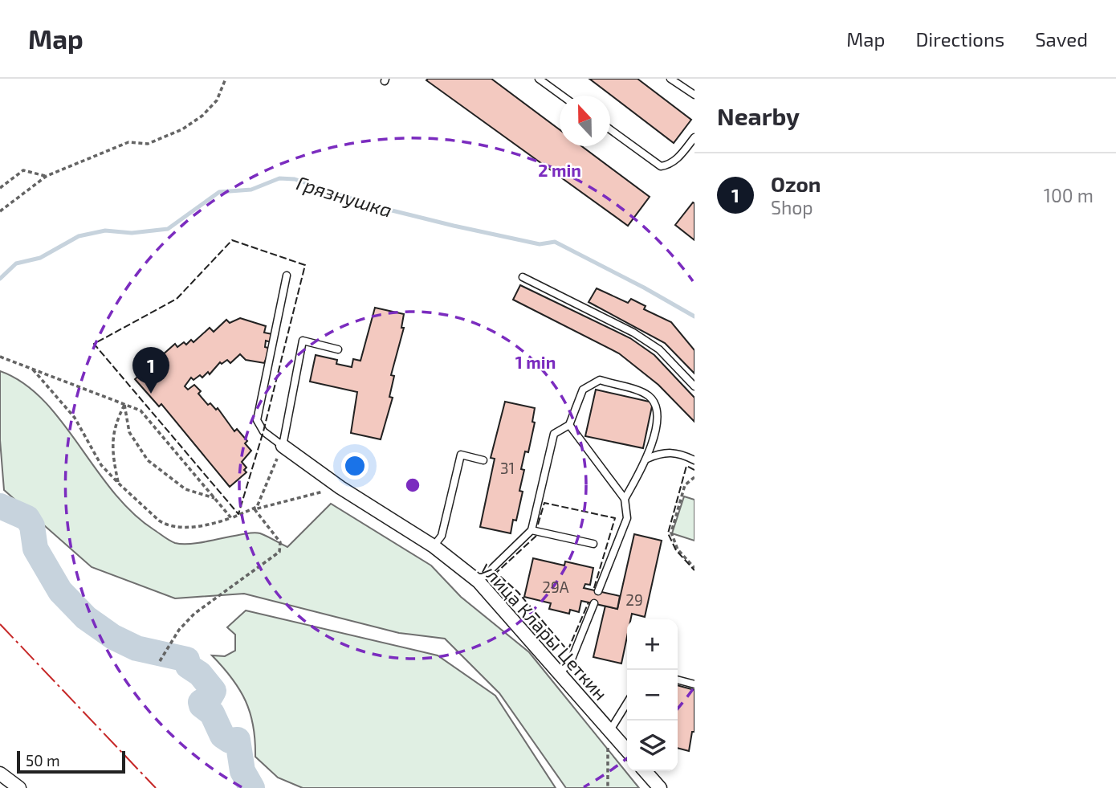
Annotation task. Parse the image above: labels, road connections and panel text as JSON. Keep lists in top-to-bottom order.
{
  "streets": {
    "street": ["улица Клары Цеткин"]
  },
  "water": ["Грязнушка"],
  "house_numbers": ["31", "29А", "29"],
  "scale_bar": "50 m",
  "north": "top",
  "page": {
    "header": "Map",
    "nav": ["Map", "Directions", "Saved"],
    "heading": "Nearby",
    "list": [
      {
        "mark": "1",
        "name": "Ozon",
        "note": "Shop",
        "value": "100 m"
      }
    ],
    "pins": "1",
    "map_buttons": ["+", "−"],
    "scale": "50 m"
  },
  "rings": ["2 min", "1 min"]
}
